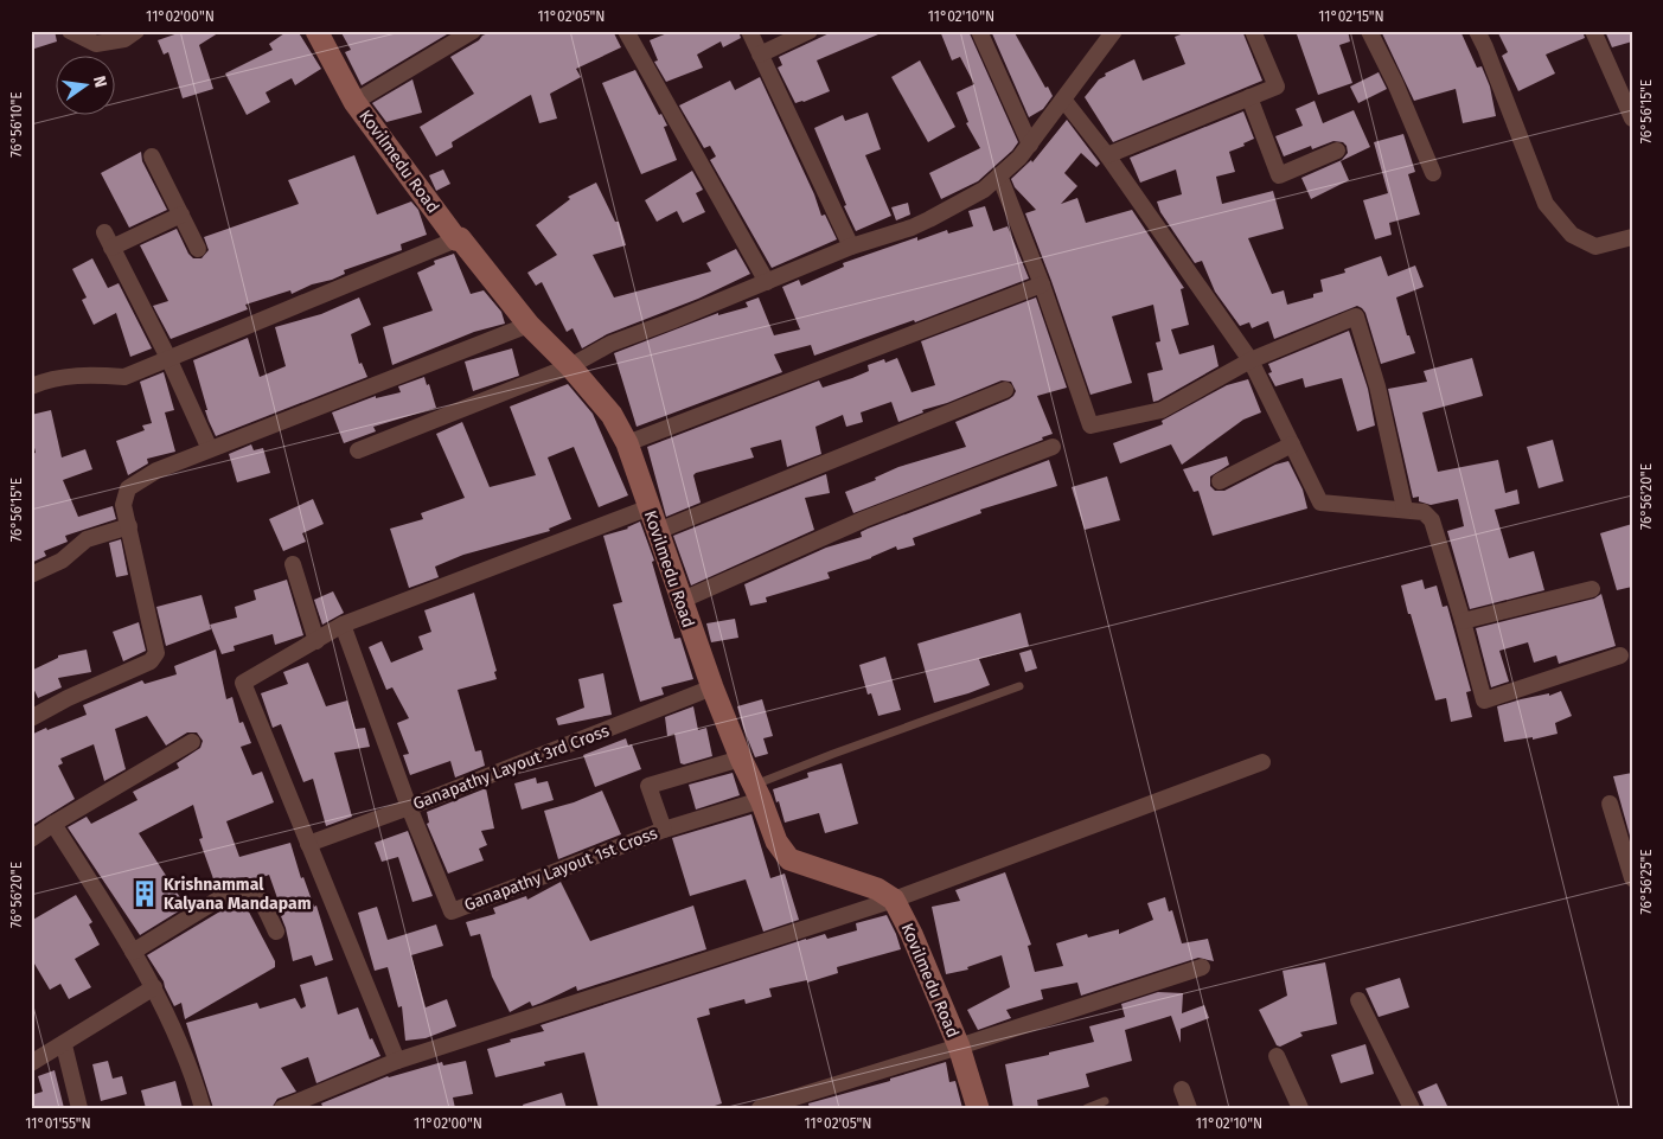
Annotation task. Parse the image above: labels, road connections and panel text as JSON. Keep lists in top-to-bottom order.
{
  "streets": {
    "street": ["Kovilmedu Road", "Ganapathy Layout 3rd Cross", "Ganapathy Layout 1st Cross"]
  },
  "crossings": [
    ["Kovilmedu Road", "Ganapathy Layout 3rd Cross"],
    ["Kovilmedu Road", "Ganapathy Layout 1st Cross"],
    ["Ganapathy Layout 3rd Cross", "Ganapathy Layout 1st Cross"]
  ],
  "places": {
    "building": ["Krishnammal Kalyana Mandapam"]
  },
  "north": "right",
  "coordinates": [
    "11°02'00\"N",
    "11°02'05\"N",
    "11°02'10\"N",
    "11°02'15\"N",
    "76°56'15\"E",
    "76°56'10\"E",
    "76°56'20\"E",
    "76°56'25\"E",
    "11°01'55\"N"
  ]
}
